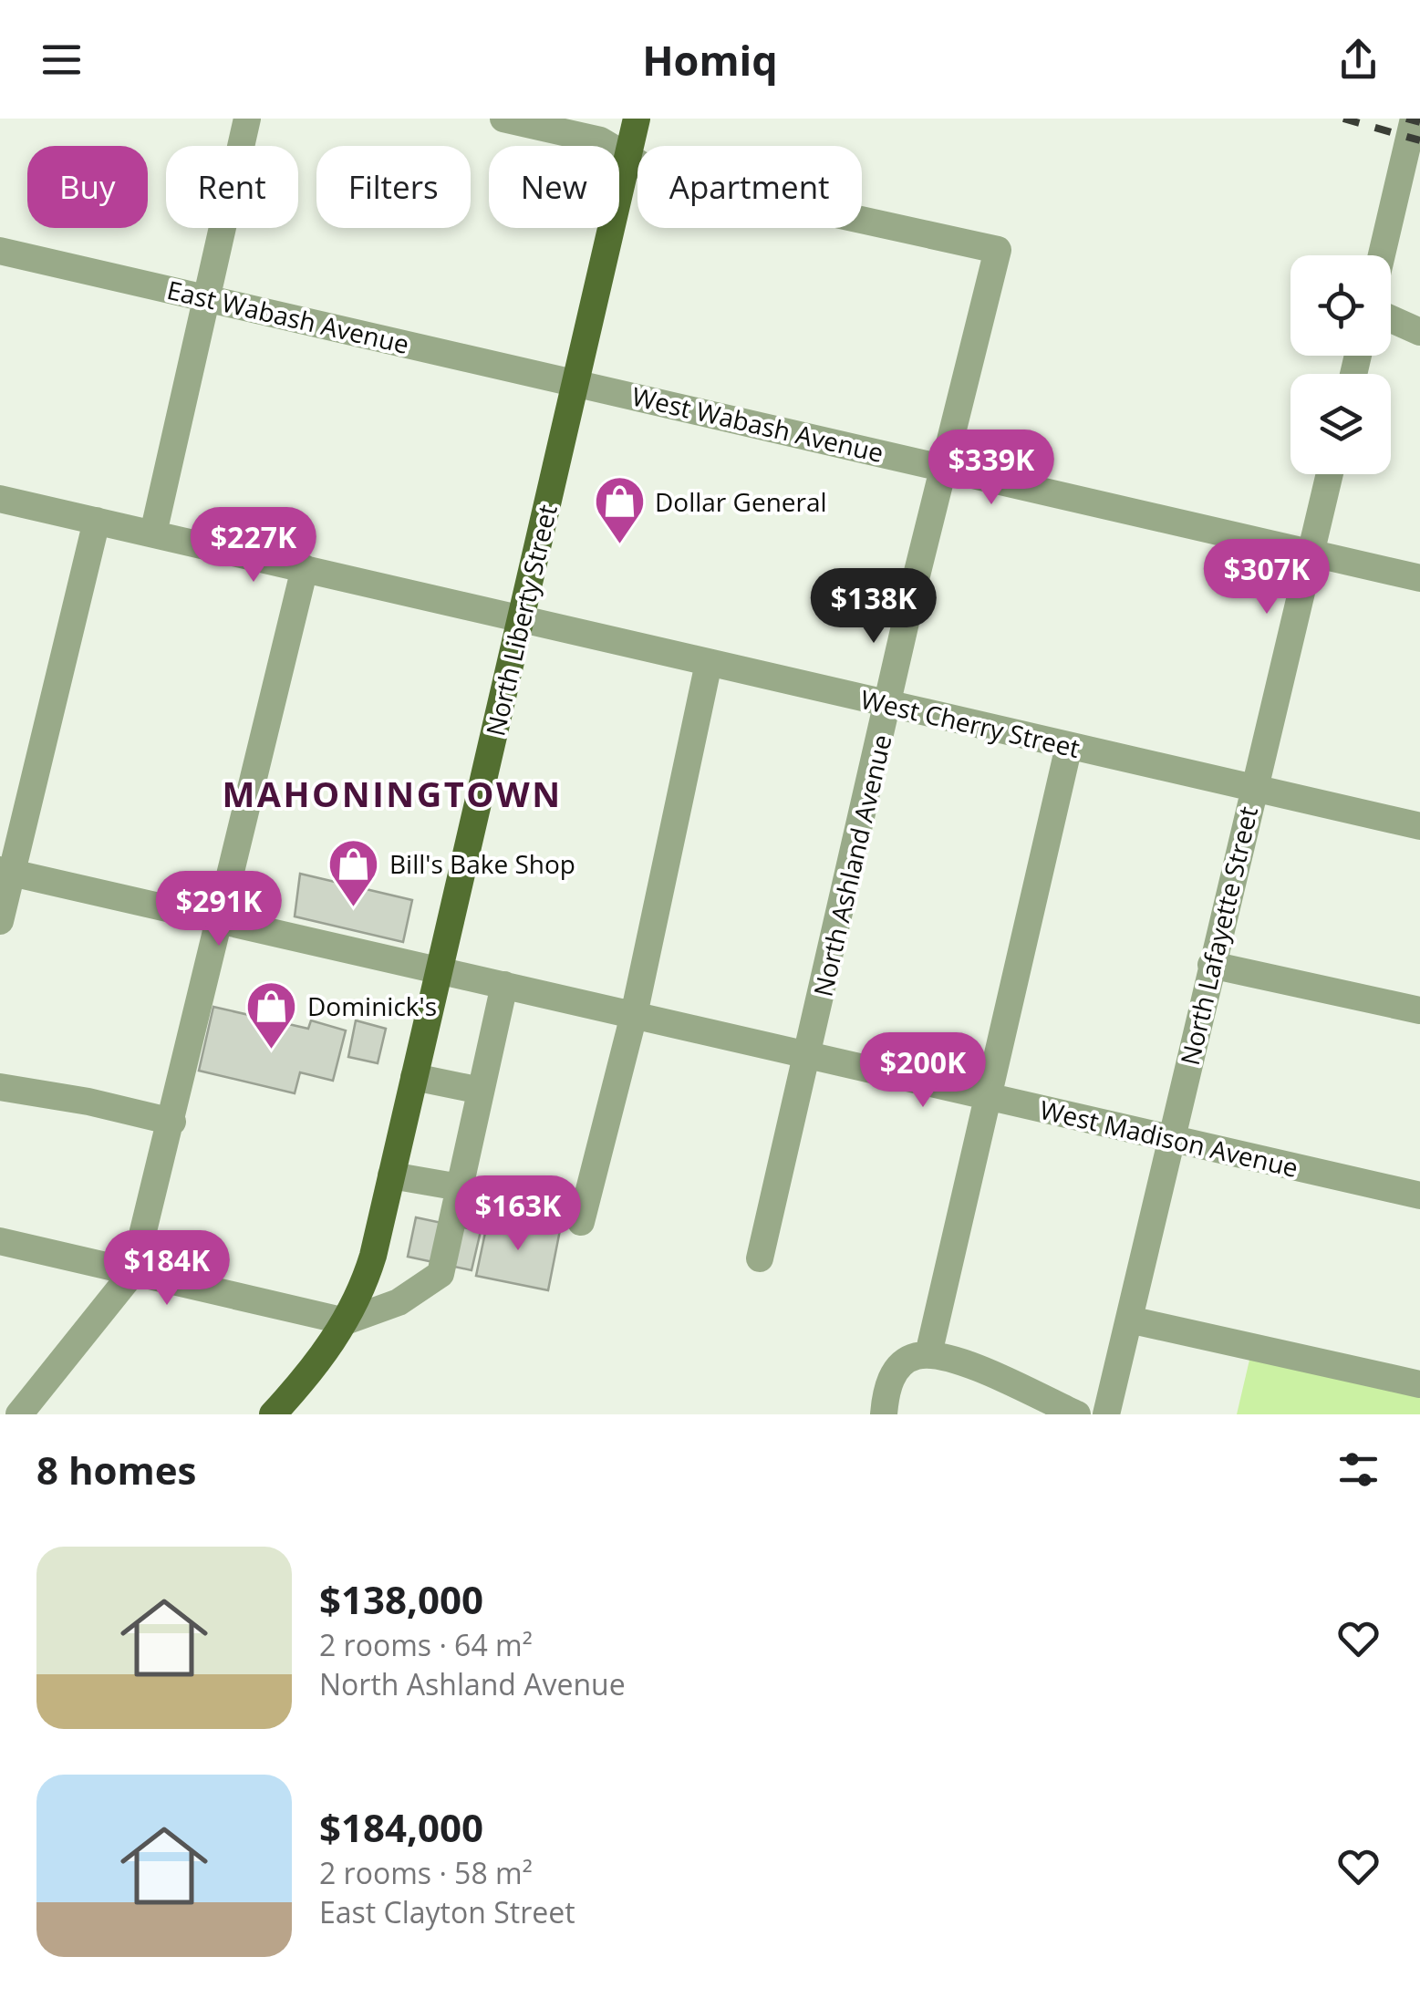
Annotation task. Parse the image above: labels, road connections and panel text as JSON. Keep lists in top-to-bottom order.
{
  "streets": {
    "main road": ["North Liberty Street"],
    "street": [
      "East Wabash Avenue",
      "West Wabash Avenue",
      "West Cherry Street",
      "North Ashland Avenue",
      "North Lafayette Street",
      "West Madison Avenue"
    ]
  },
  "crossings": [
    ["East Wabash Avenue", "West Wabash Avenue"],
    ["East Wabash Avenue", "North Liberty Street"],
    ["West Wabash Avenue", "North Liberty Street"],
    ["West Wabash Avenue", "North Ashland Avenue"],
    ["West Wabash Avenue", "North Lafayette Street"],
    ["North Liberty Street", "West Cherry Street"],
    ["North Liberty Street", "North Ashland Avenue"],
    ["North Liberty Street", "West Madison Avenue"],
    ["West Cherry Street", "North Ashland Avenue"],
    ["West Cherry Street", "North Lafayette Street"],
    ["North Ashland Avenue", "West Madison Avenue"],
    ["North Lafayette Street", "West Madison Avenue"]
  ],
  "districts": ["MAHONINGTOWN"],
  "places": {
    "shop": ["Dollar General", "Bill's Bake Shop", "Dominick's"]
  },
  "page": {
    "header": "Homiq",
    "chip": [
      "Buy",
      "Rent",
      "Filters",
      "New",
      "Apartment"
    ],
    "price": [
      "$339K",
      "$227K",
      "$307K",
      "$138K",
      "$291K",
      "$200K",
      "$163K",
      "$184K"
    ],
    "heading": "8 homes",
    "list": [
      {
        "name": "$138,000",
        "note": "2 rooms · 64 m² · North Ashland Avenue"
      },
      {
        "name": "$184,000",
        "note": "2 rooms · 58 m² · East Clayton Street"
      }
    ]
  }
}
